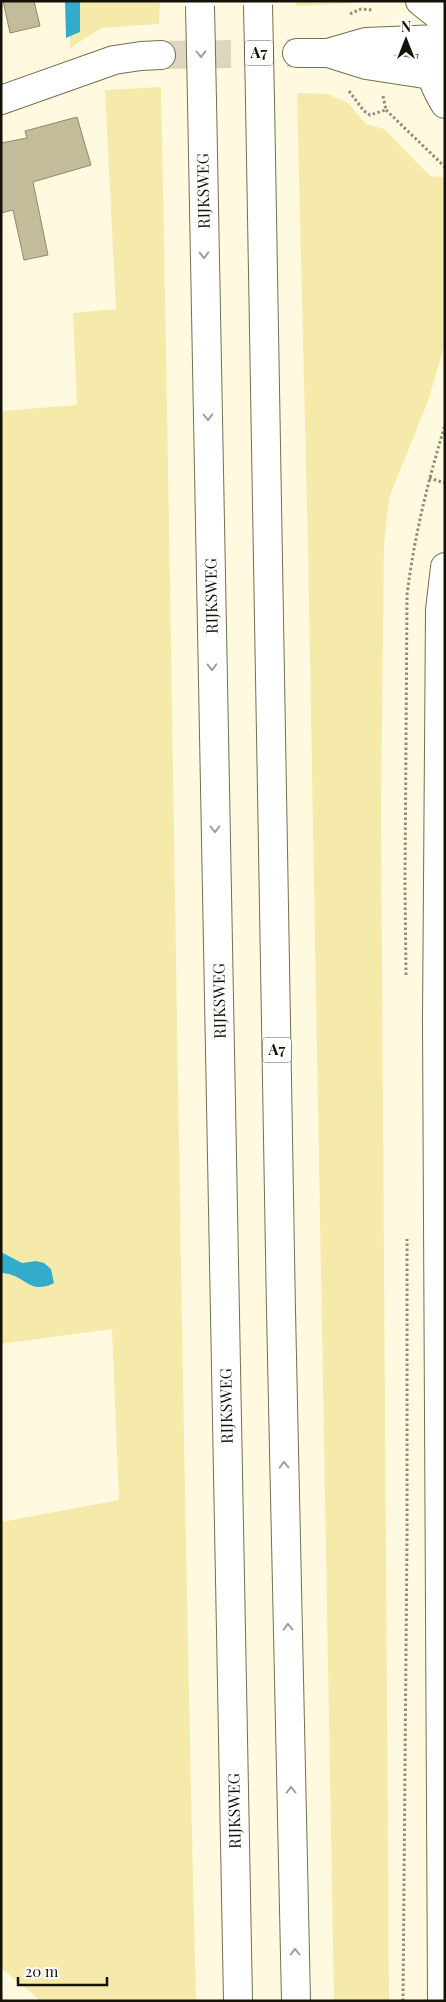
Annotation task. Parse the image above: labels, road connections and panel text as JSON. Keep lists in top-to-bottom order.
{
  "streets": {
    "main road": ["A7", "RIJKSWEG"]
  },
  "scale_bar": "20 m",
  "north": "top"
}
